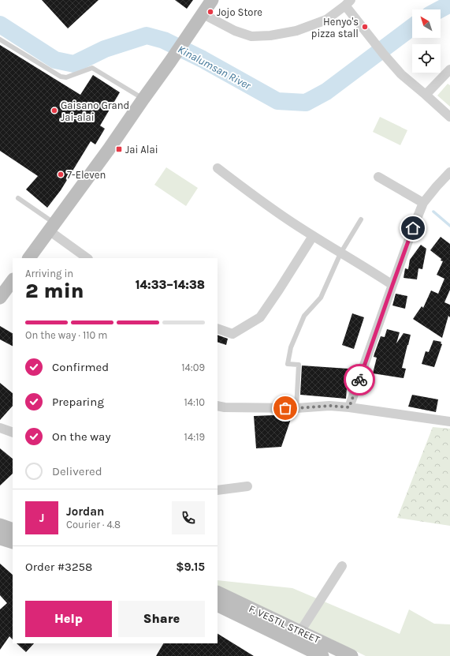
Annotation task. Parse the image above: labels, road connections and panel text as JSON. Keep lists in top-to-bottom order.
{
  "streets": {
    "main road": ["F. VESTIL STREET"]
  },
  "water": ["Kinalumsan River"],
  "places": {
    "other": [
      "Jojo Store",
      "Henyo's pizza stall",
      "Gaisano Grand Jai-alai",
      "7-Eleven"
    ],
    "transit": ["Jai Alai"]
  },
  "north": "top left",
  "page": {
    "heading": ["2 min", "Arriving in", "14:33–14:38"],
    "panel": [
      "Jordan",
      "Courier · 4.8",
      "Order #3258",
      "$9.15"
    ],
    "bar": "On the way · 110 m",
    "list": [
      ["Confirmed", "14:09"],
      ["Preparing", "14:10"],
      ["On the way", "14:19"],
      "Delivered"
    ],
    "round": "J",
    "buttons": ["Help", "Share"]
  }
}
